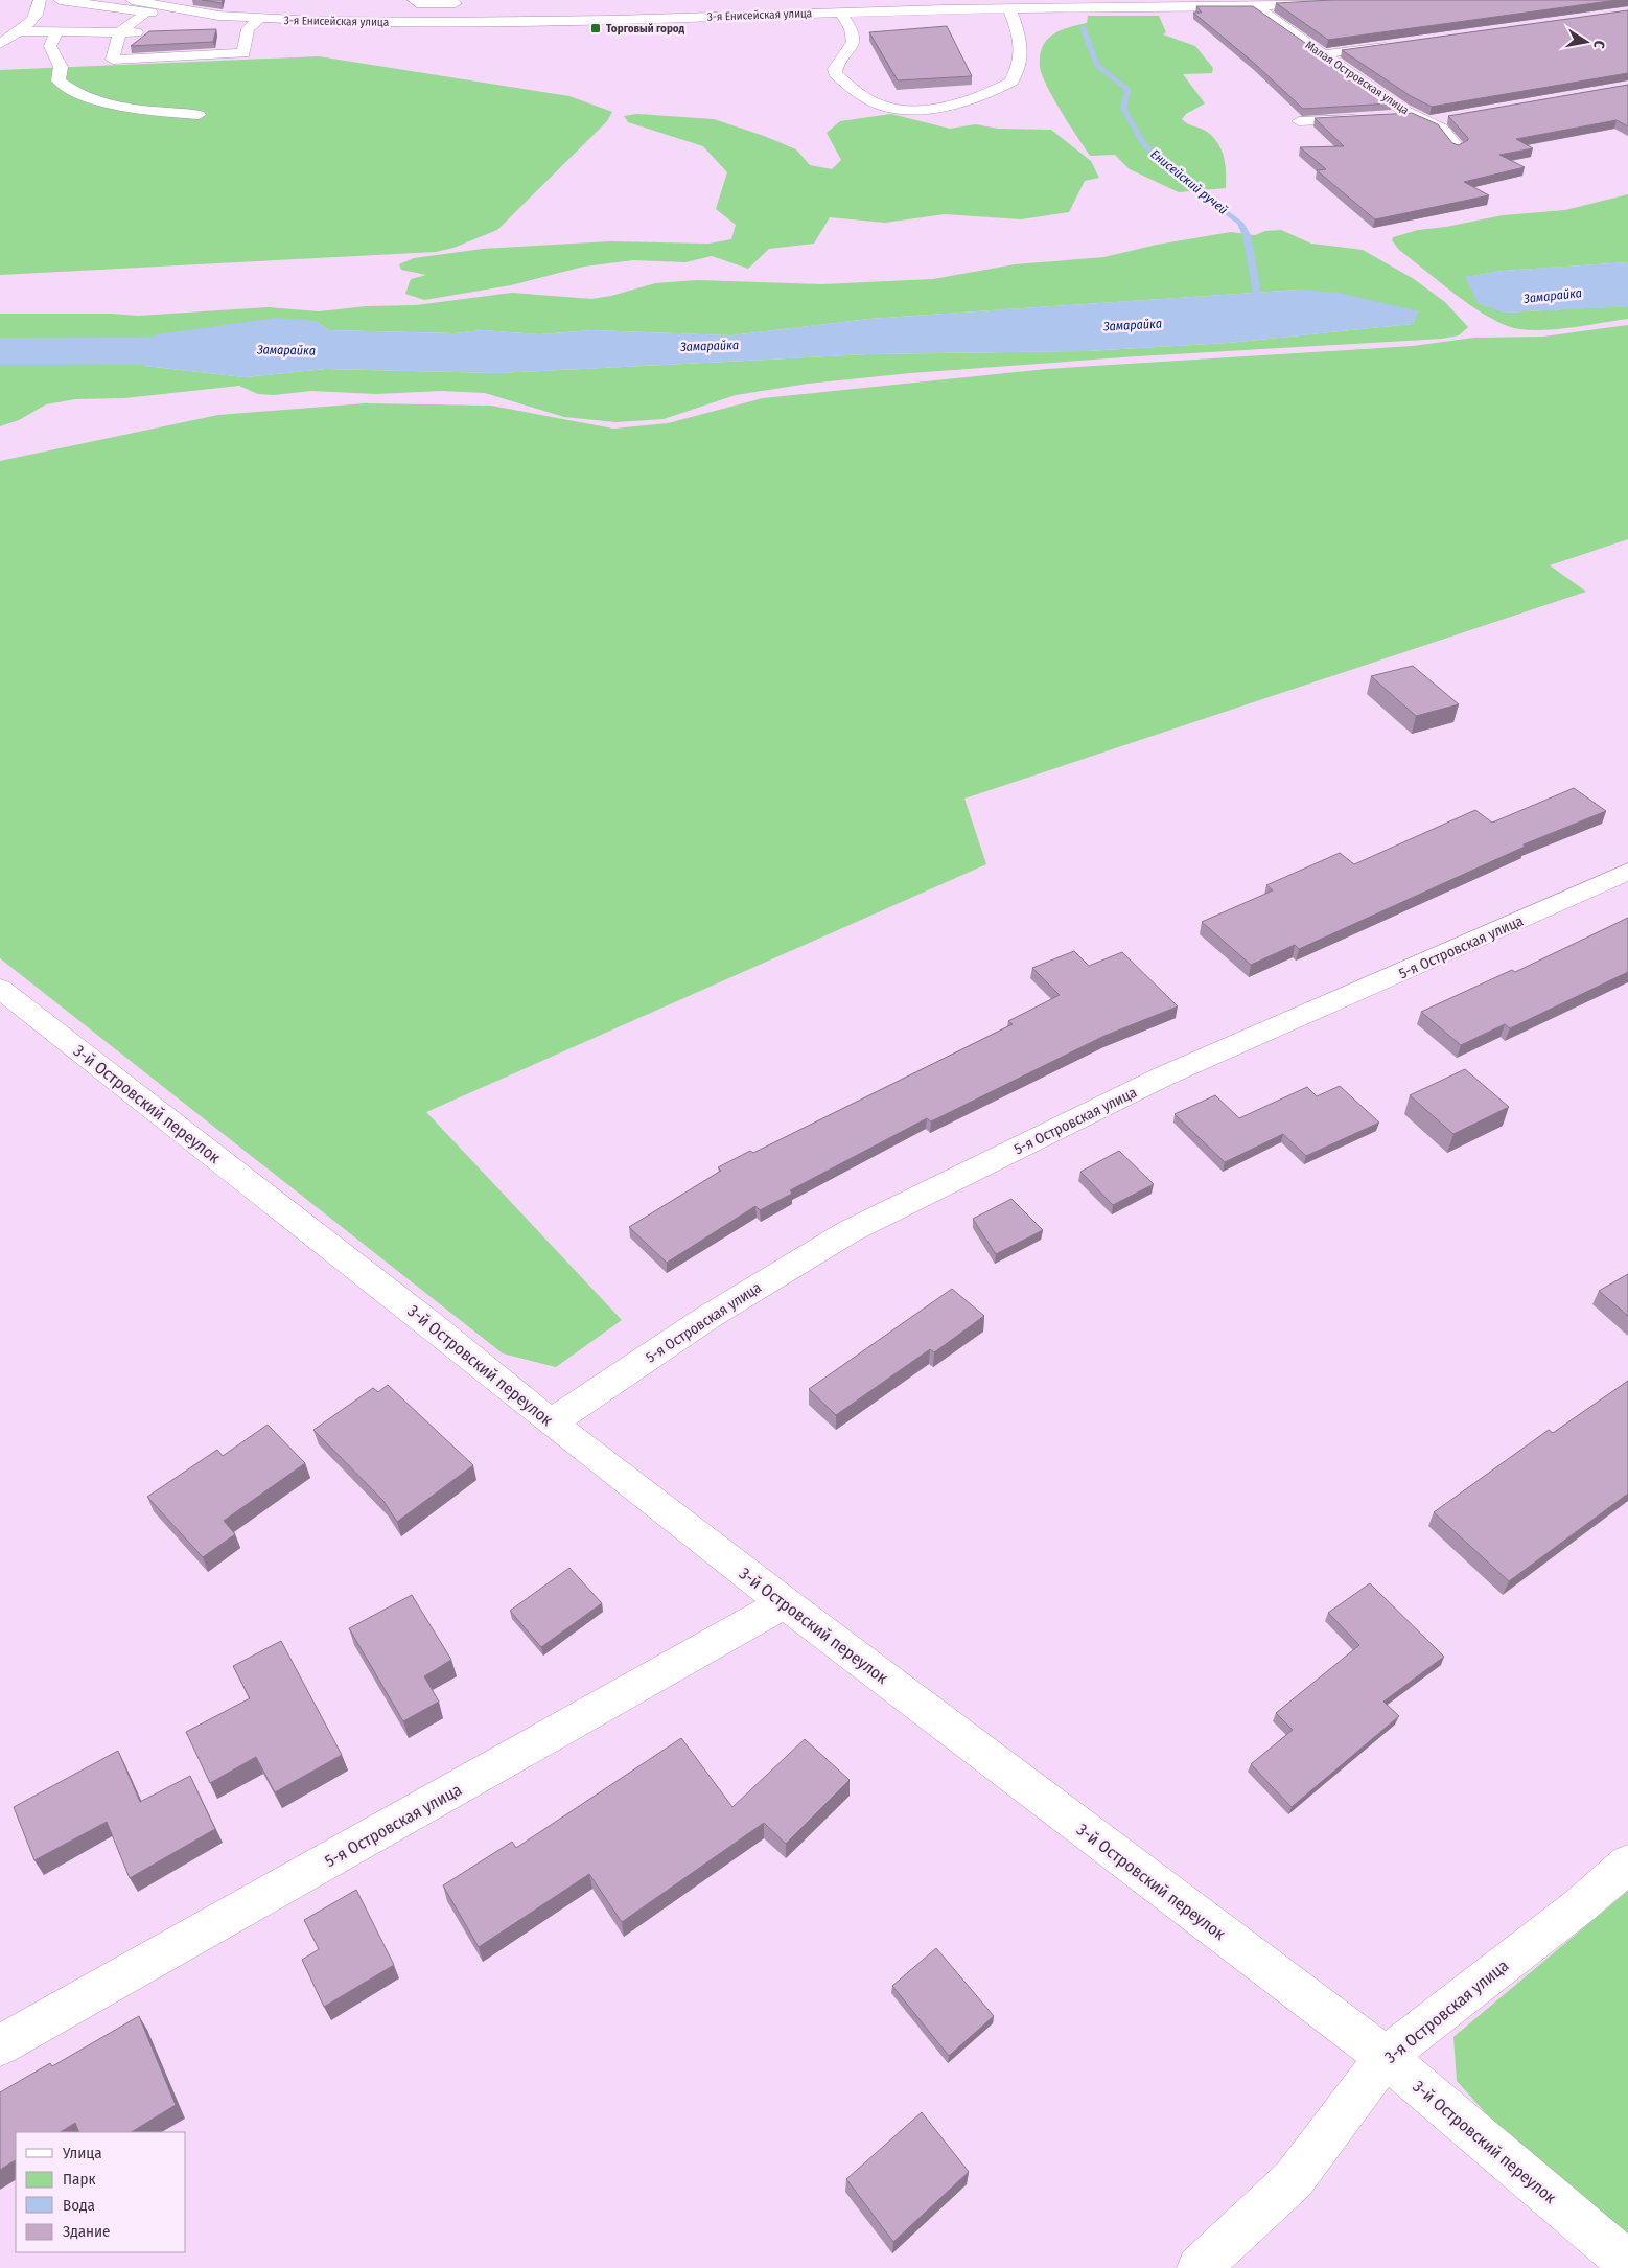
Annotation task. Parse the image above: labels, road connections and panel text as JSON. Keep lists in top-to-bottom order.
{
  "streets": {
    "street": [
      "3-я Енисейская улица",
      "Малая Островская улица",
      "5-я Островская улица",
      "3-й Островский переулок",
      "3-я Островская улица"
    ]
  },
  "crossings": [
    ["3-я Енисейская улица", "Малая Островская улица"],
    ["5-я Островская улица", "3-й Островский переулок"],
    ["3-й Островский переулок", "3-я Островская улица"]
  ],
  "water": ["Енисейский ручей", "Замарайка"],
  "places": {
    "transit": ["Торговый город"]
  },
  "legend": [
    "Улица",
    "Парк",
    "Вода",
    "Здание"
  ],
  "north": "right"
}
